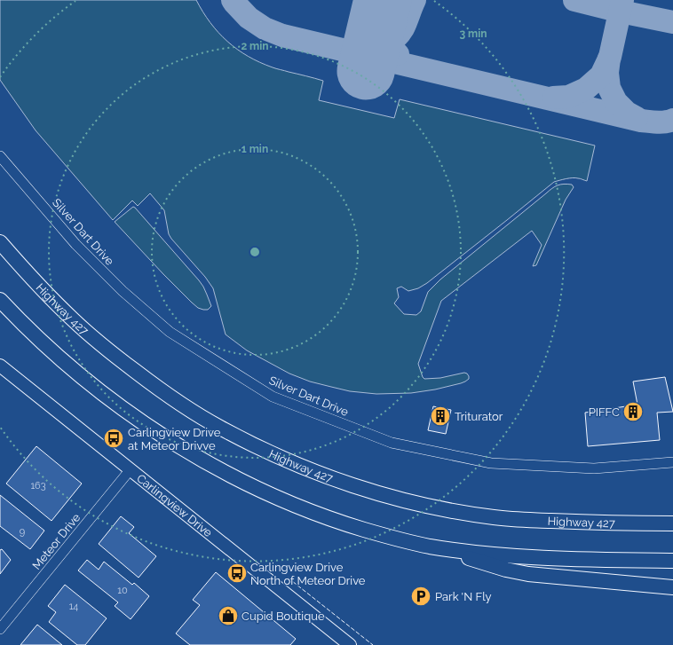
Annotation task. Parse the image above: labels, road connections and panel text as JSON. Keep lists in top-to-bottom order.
{
  "streets": {
    "highway": ["Highway 427"],
    "main road": ["Carlingview Drive"],
    "street": ["Silver Dart Drive", "Meteor Drive"]
  },
  "crossings": [
    ["Carlingview Drive", "Meteor Drive"]
  ],
  "places": {
    "building": ["PIFFC", "Triturator"],
    "bus stop": ["Carlingview Drive at Meteor Drivve", "Carlingview Drive North of Meteor Drive"],
    "parking": ["Park 'N Fly"],
    "shop": ["Cupid Boutique"]
  },
  "house_numbers": [
    "163",
    "9",
    "10",
    "14"
  ],
  "rings": ["3 min", "2 min", "1 min"]
}
